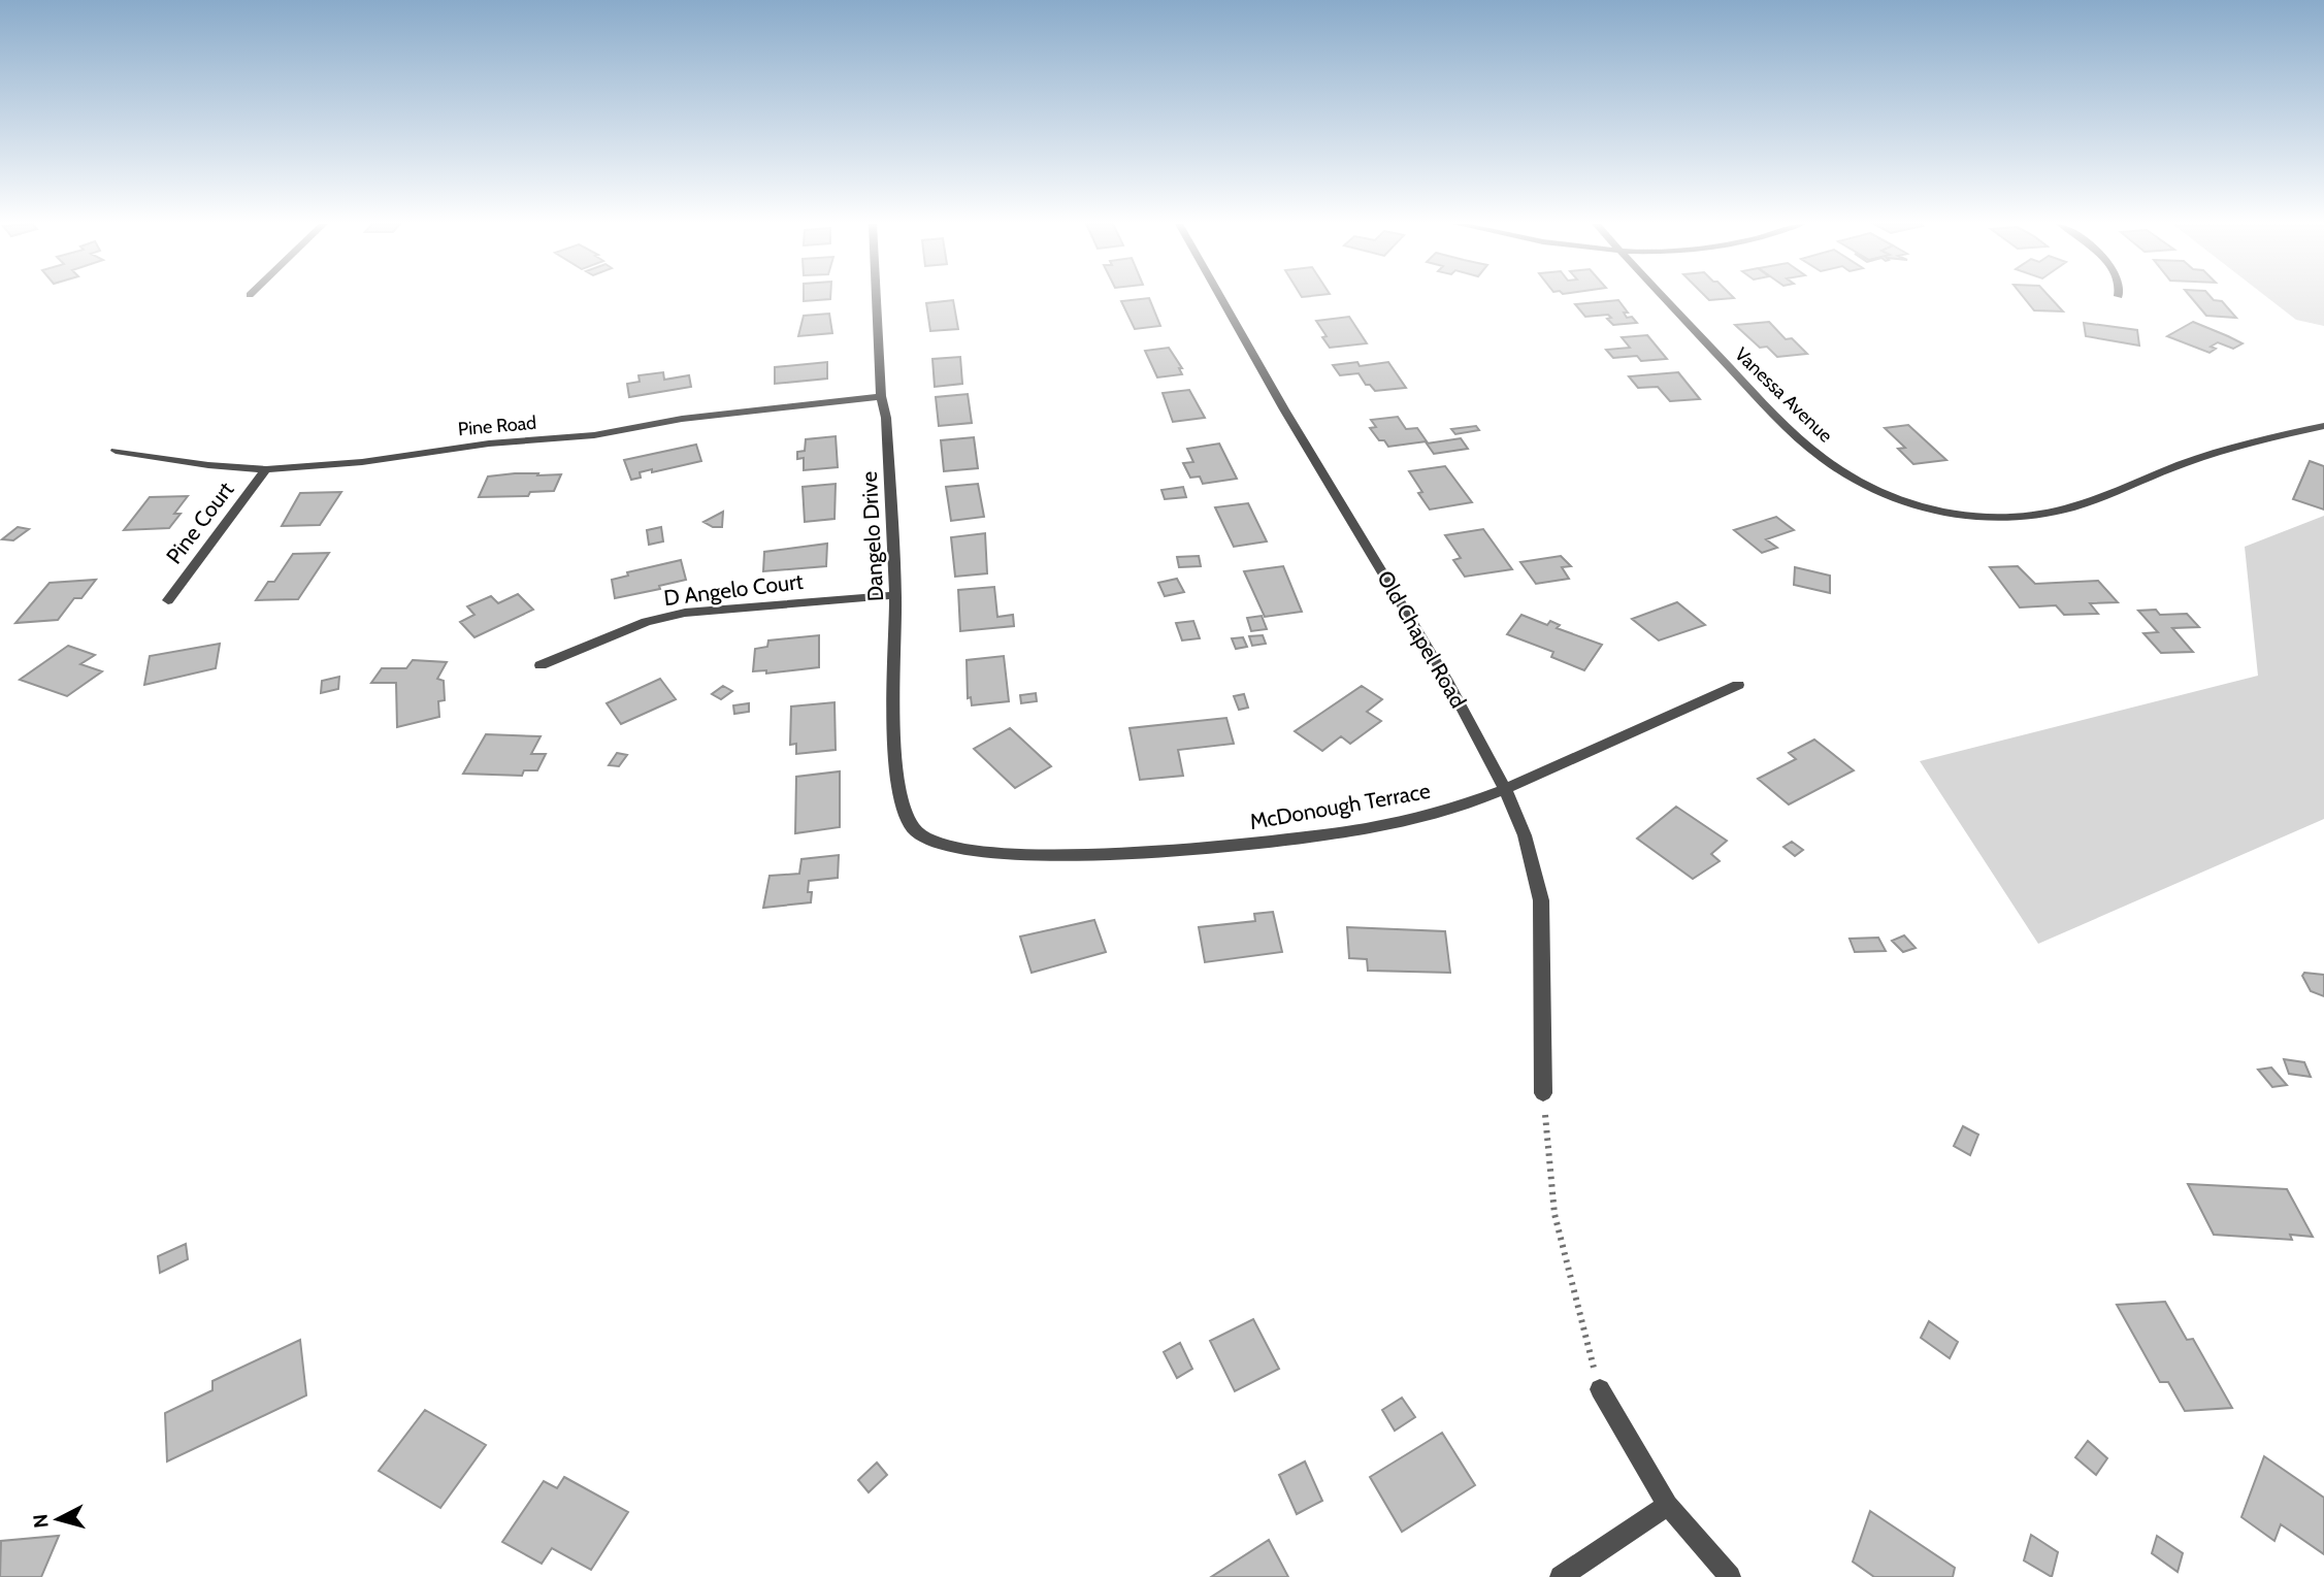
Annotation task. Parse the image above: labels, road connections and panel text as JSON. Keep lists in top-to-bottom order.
{
  "streets": {
    "street": [
      "Vanessa Avenue",
      "Pine Road",
      "Pine Court",
      "Dangelo Drive",
      "D Angelo Court",
      "Old Chapel Road",
      "McDonough Terrace"
    ]
  },
  "crossings": [
    ["Pine Road", "Pine Court"],
    ["Pine Road", "Dangelo Drive"],
    ["Dangelo Drive", "D Angelo Court"],
    ["Dangelo Drive", "McDonough Terrace"],
    ["Old Chapel Road", "McDonough Terrace"]
  ],
  "north": "left"
}
